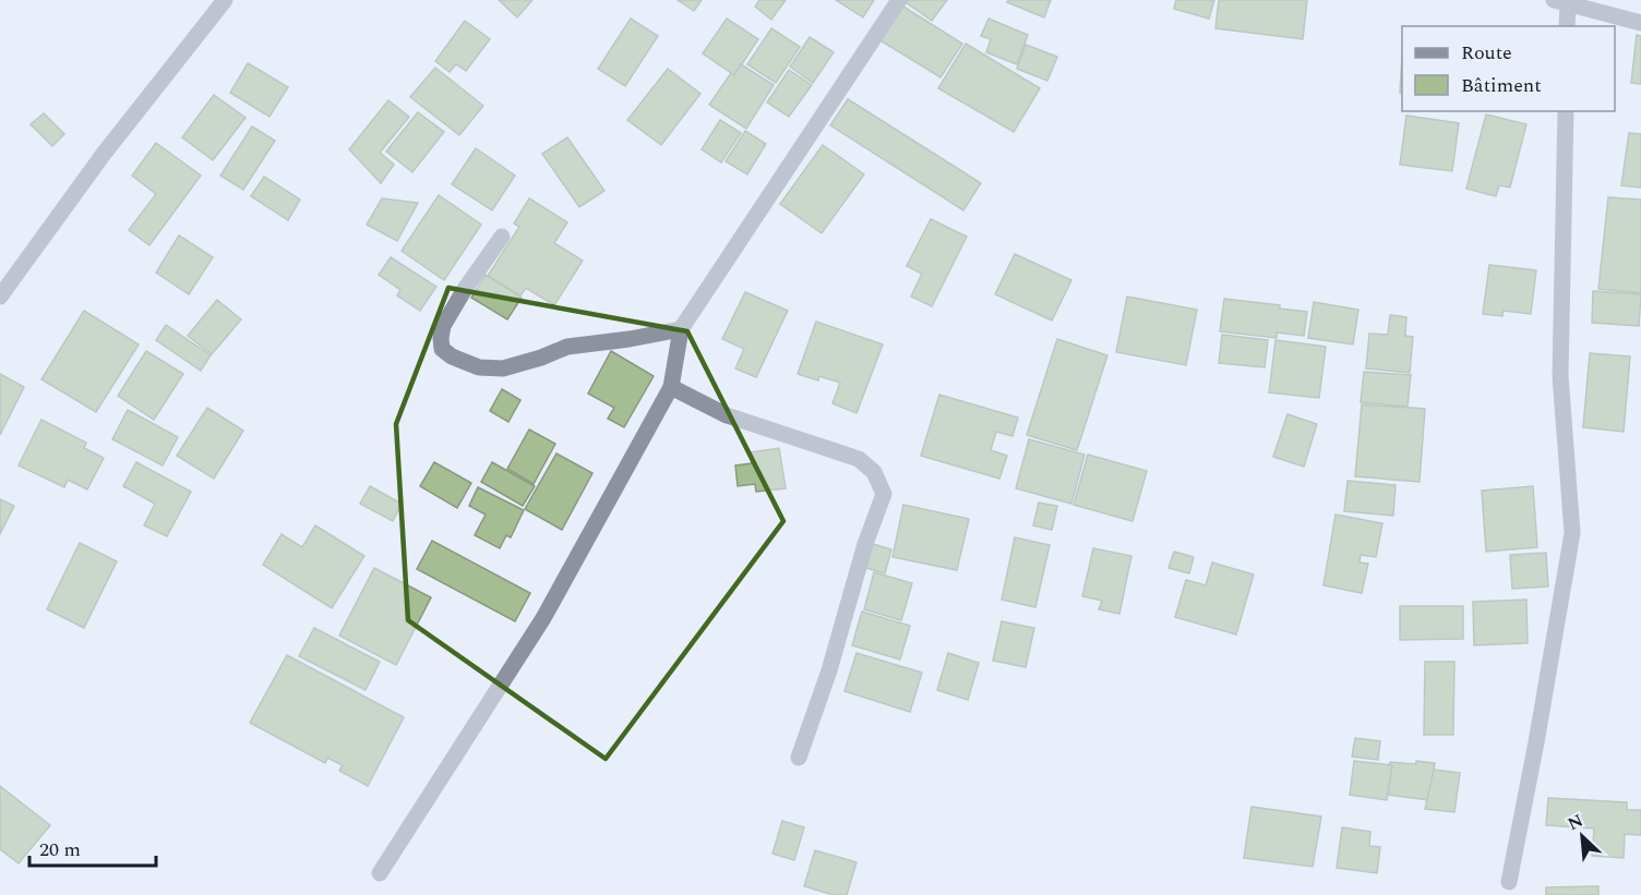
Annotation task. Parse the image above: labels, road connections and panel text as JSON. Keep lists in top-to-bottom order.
{
  "legend": ["Route", "Bâtiment"],
  "scale_bar": "20 m",
  "north": "top left"
}
